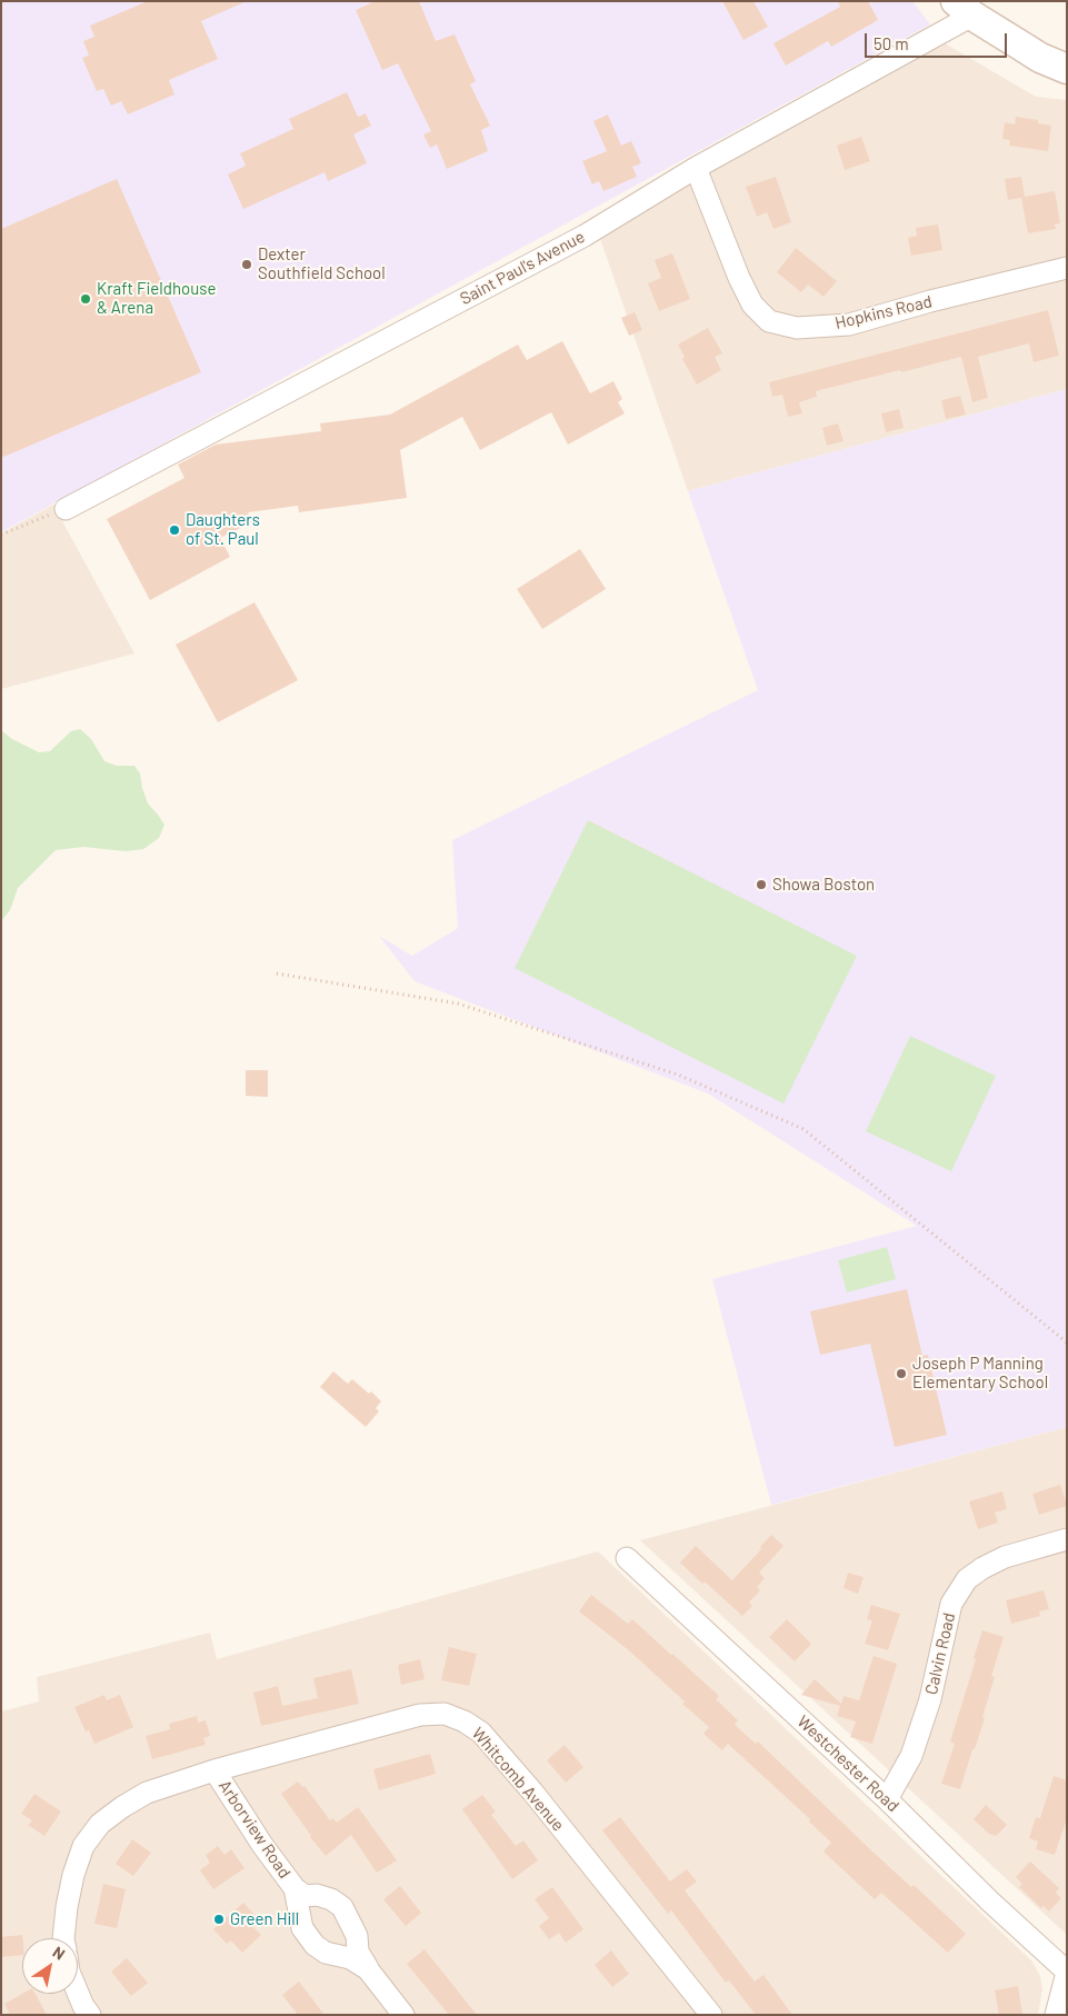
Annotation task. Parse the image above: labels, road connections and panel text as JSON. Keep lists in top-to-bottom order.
{
  "streets": {
    "street": [
      "Saint Paul's Avenue",
      "Hopkins Road",
      "Calvin Road",
      "Westchester Road",
      "Whitcomb Avenue",
      "Arborview Road"
    ]
  },
  "crossings": [
    ["Saint Paul's Avenue", "Hopkins Road"],
    ["Calvin Road", "Westchester Road"],
    ["Whitcomb Avenue", "Arborview Road"]
  ],
  "places": [
    "Dexter Southfield School",
    "Kraft Fieldhouse & Arena",
    "Daughters of St. Paul",
    "Showa Boston",
    "Joseph P Manning Elementary School",
    "Green Hill"
  ],
  "scale_bar": "50 m",
  "north": "top right"
}
